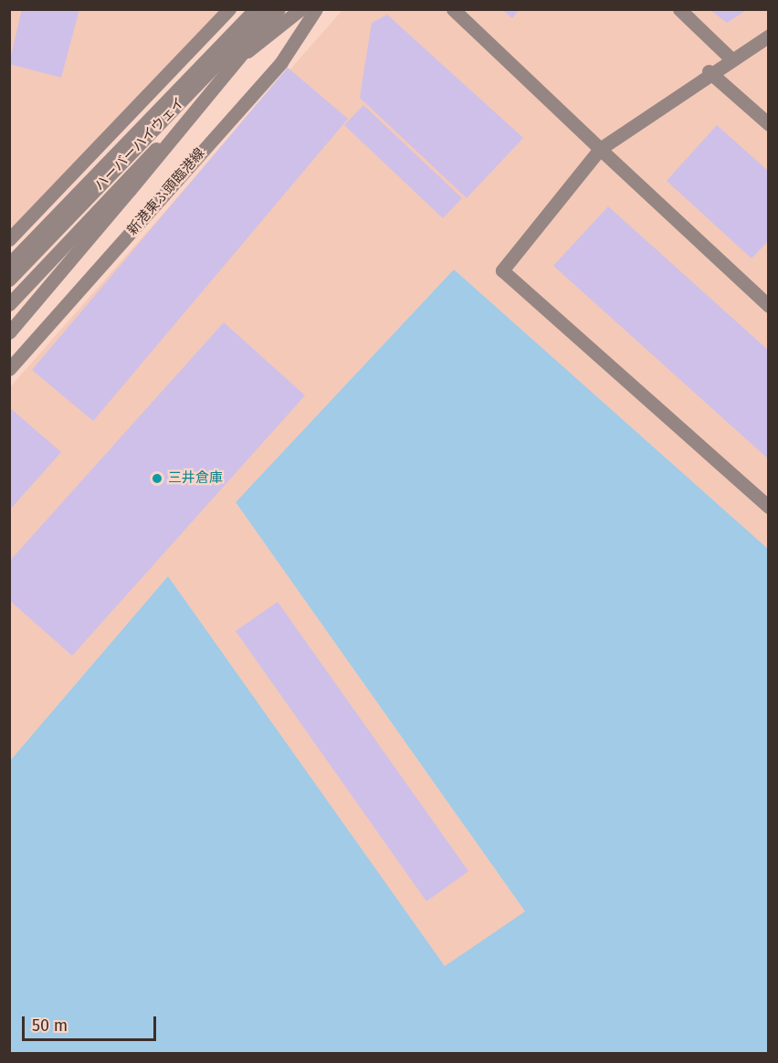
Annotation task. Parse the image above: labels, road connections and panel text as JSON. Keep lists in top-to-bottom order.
{
  "streets": {
    "street": ["ハーバーハイウェイ", "新港東ふ頭臨港線"]
  },
  "places": ["三井倉庫"],
  "scale_bar": "50 m"
}
